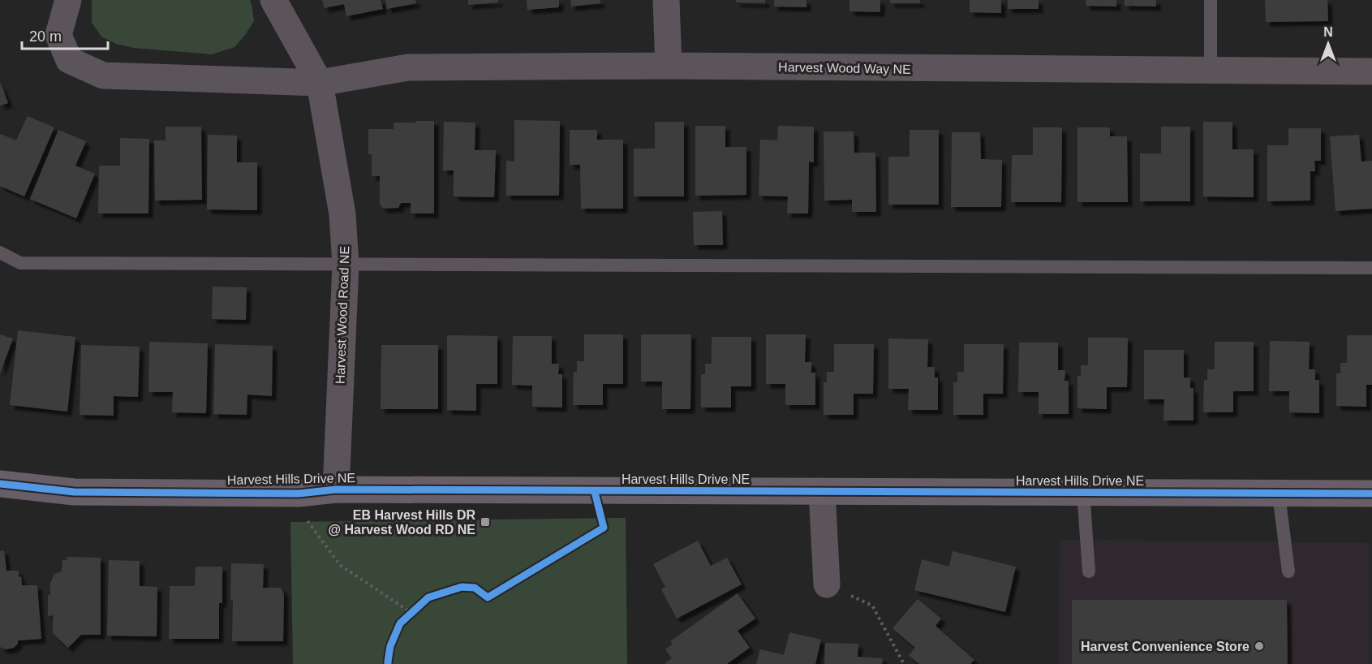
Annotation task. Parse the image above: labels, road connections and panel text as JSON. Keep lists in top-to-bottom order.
{
  "streets": {
    "street": ["Harvest Wood Way NE", "Harvest Wood Road NE", "Harvest Hills Drive NE"]
  },
  "crossings": [
    ["Harvest Wood Way NE", "Harvest Wood Road NE"],
    ["Harvest Wood Road NE", "Harvest Hills Drive NE"]
  ],
  "places": {
    "transit": ["EB Harvest Hills DR @ Harvest Wood RD NE"],
    "other": ["Harvest Convenience Store"]
  },
  "scale_bar": "20 m",
  "north": "top"
}
